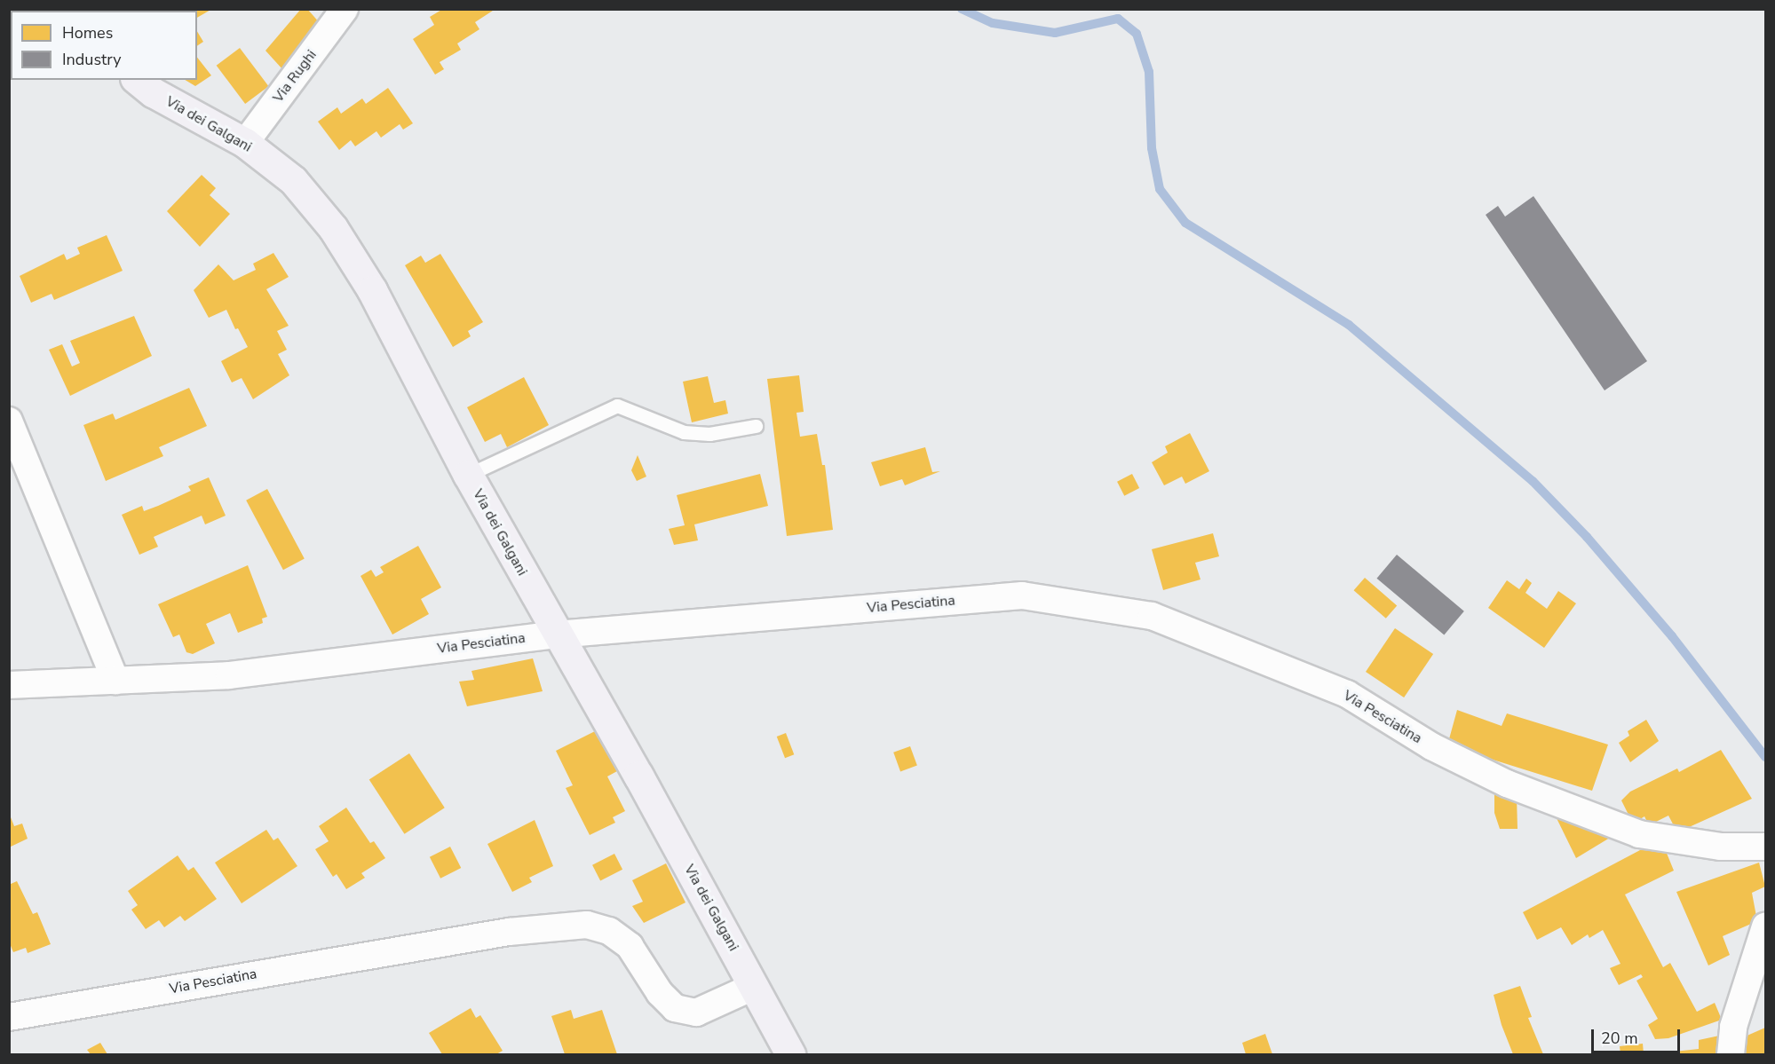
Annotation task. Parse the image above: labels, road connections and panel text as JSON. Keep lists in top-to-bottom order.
{
  "streets": {
    "street": ["Via Rughi", "Via dei Galgani", "Via Pesciatina"]
  },
  "crossings": [
    ["Via Rughi", "Via dei Galgani"],
    ["Via dei Galgani", "Via Pesciatina"]
  ],
  "legend": ["Homes", "Industry"],
  "scale_bar": "20 m"
}
